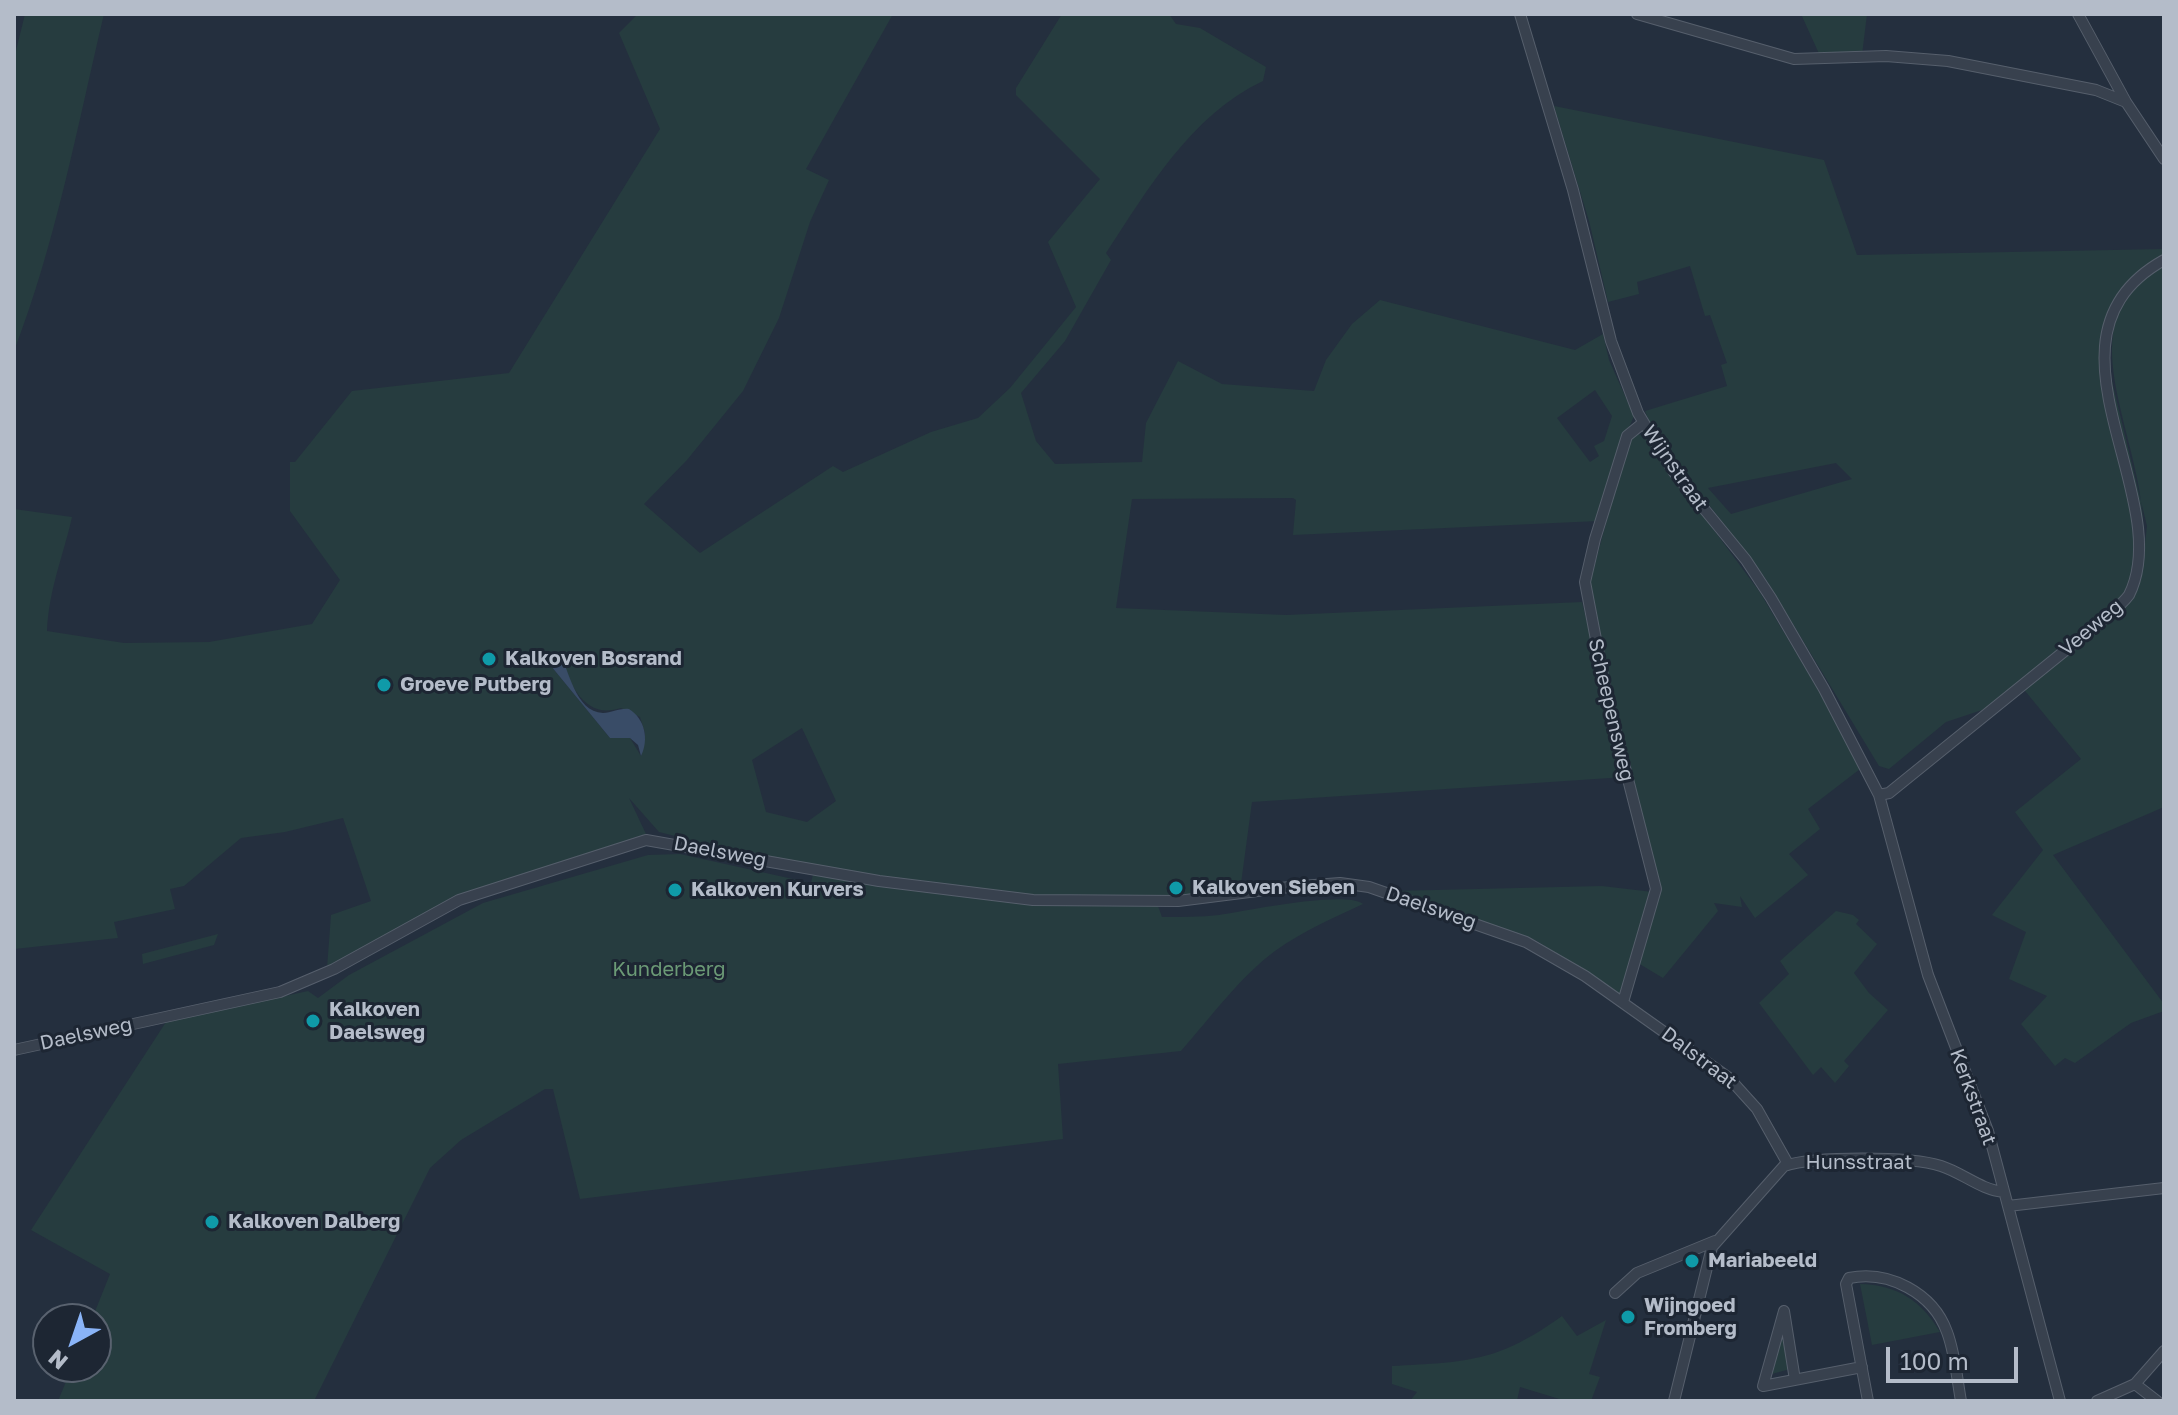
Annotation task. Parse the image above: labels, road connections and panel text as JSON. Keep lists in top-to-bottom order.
{
  "streets": {
    "street": [
      "Wijnstraat",
      "Veeweg",
      "Scheepensweg",
      "Daelsweg",
      "Dalstraat",
      "Kerkstraat",
      "Hunsstraat"
    ]
  },
  "crossings": [
    ["Wijnstraat", "Veeweg"],
    ["Wijnstraat", "Scheepensweg"],
    ["Wijnstraat", "Kerkstraat"],
    ["Veeweg", "Kerkstraat"],
    ["Scheepensweg", "Dalstraat"],
    ["Daelsweg", "Dalstraat"],
    ["Dalstraat", "Hunsstraat"],
    ["Kerkstraat", "Hunsstraat"]
  ],
  "parks": ["Kunderberg"],
  "places": [
    "Kalkoven Bosrand",
    "Groeve Putberg",
    "Kalkoven Sieben",
    "Kalkoven Kurvers",
    "Kalkoven Daelsweg",
    "Kalkoven Dalberg",
    "Mariabeeld",
    "Wijngoed Fromberg"
  ],
  "scale_bar": "100 m",
  "north": "bottom left"
}
